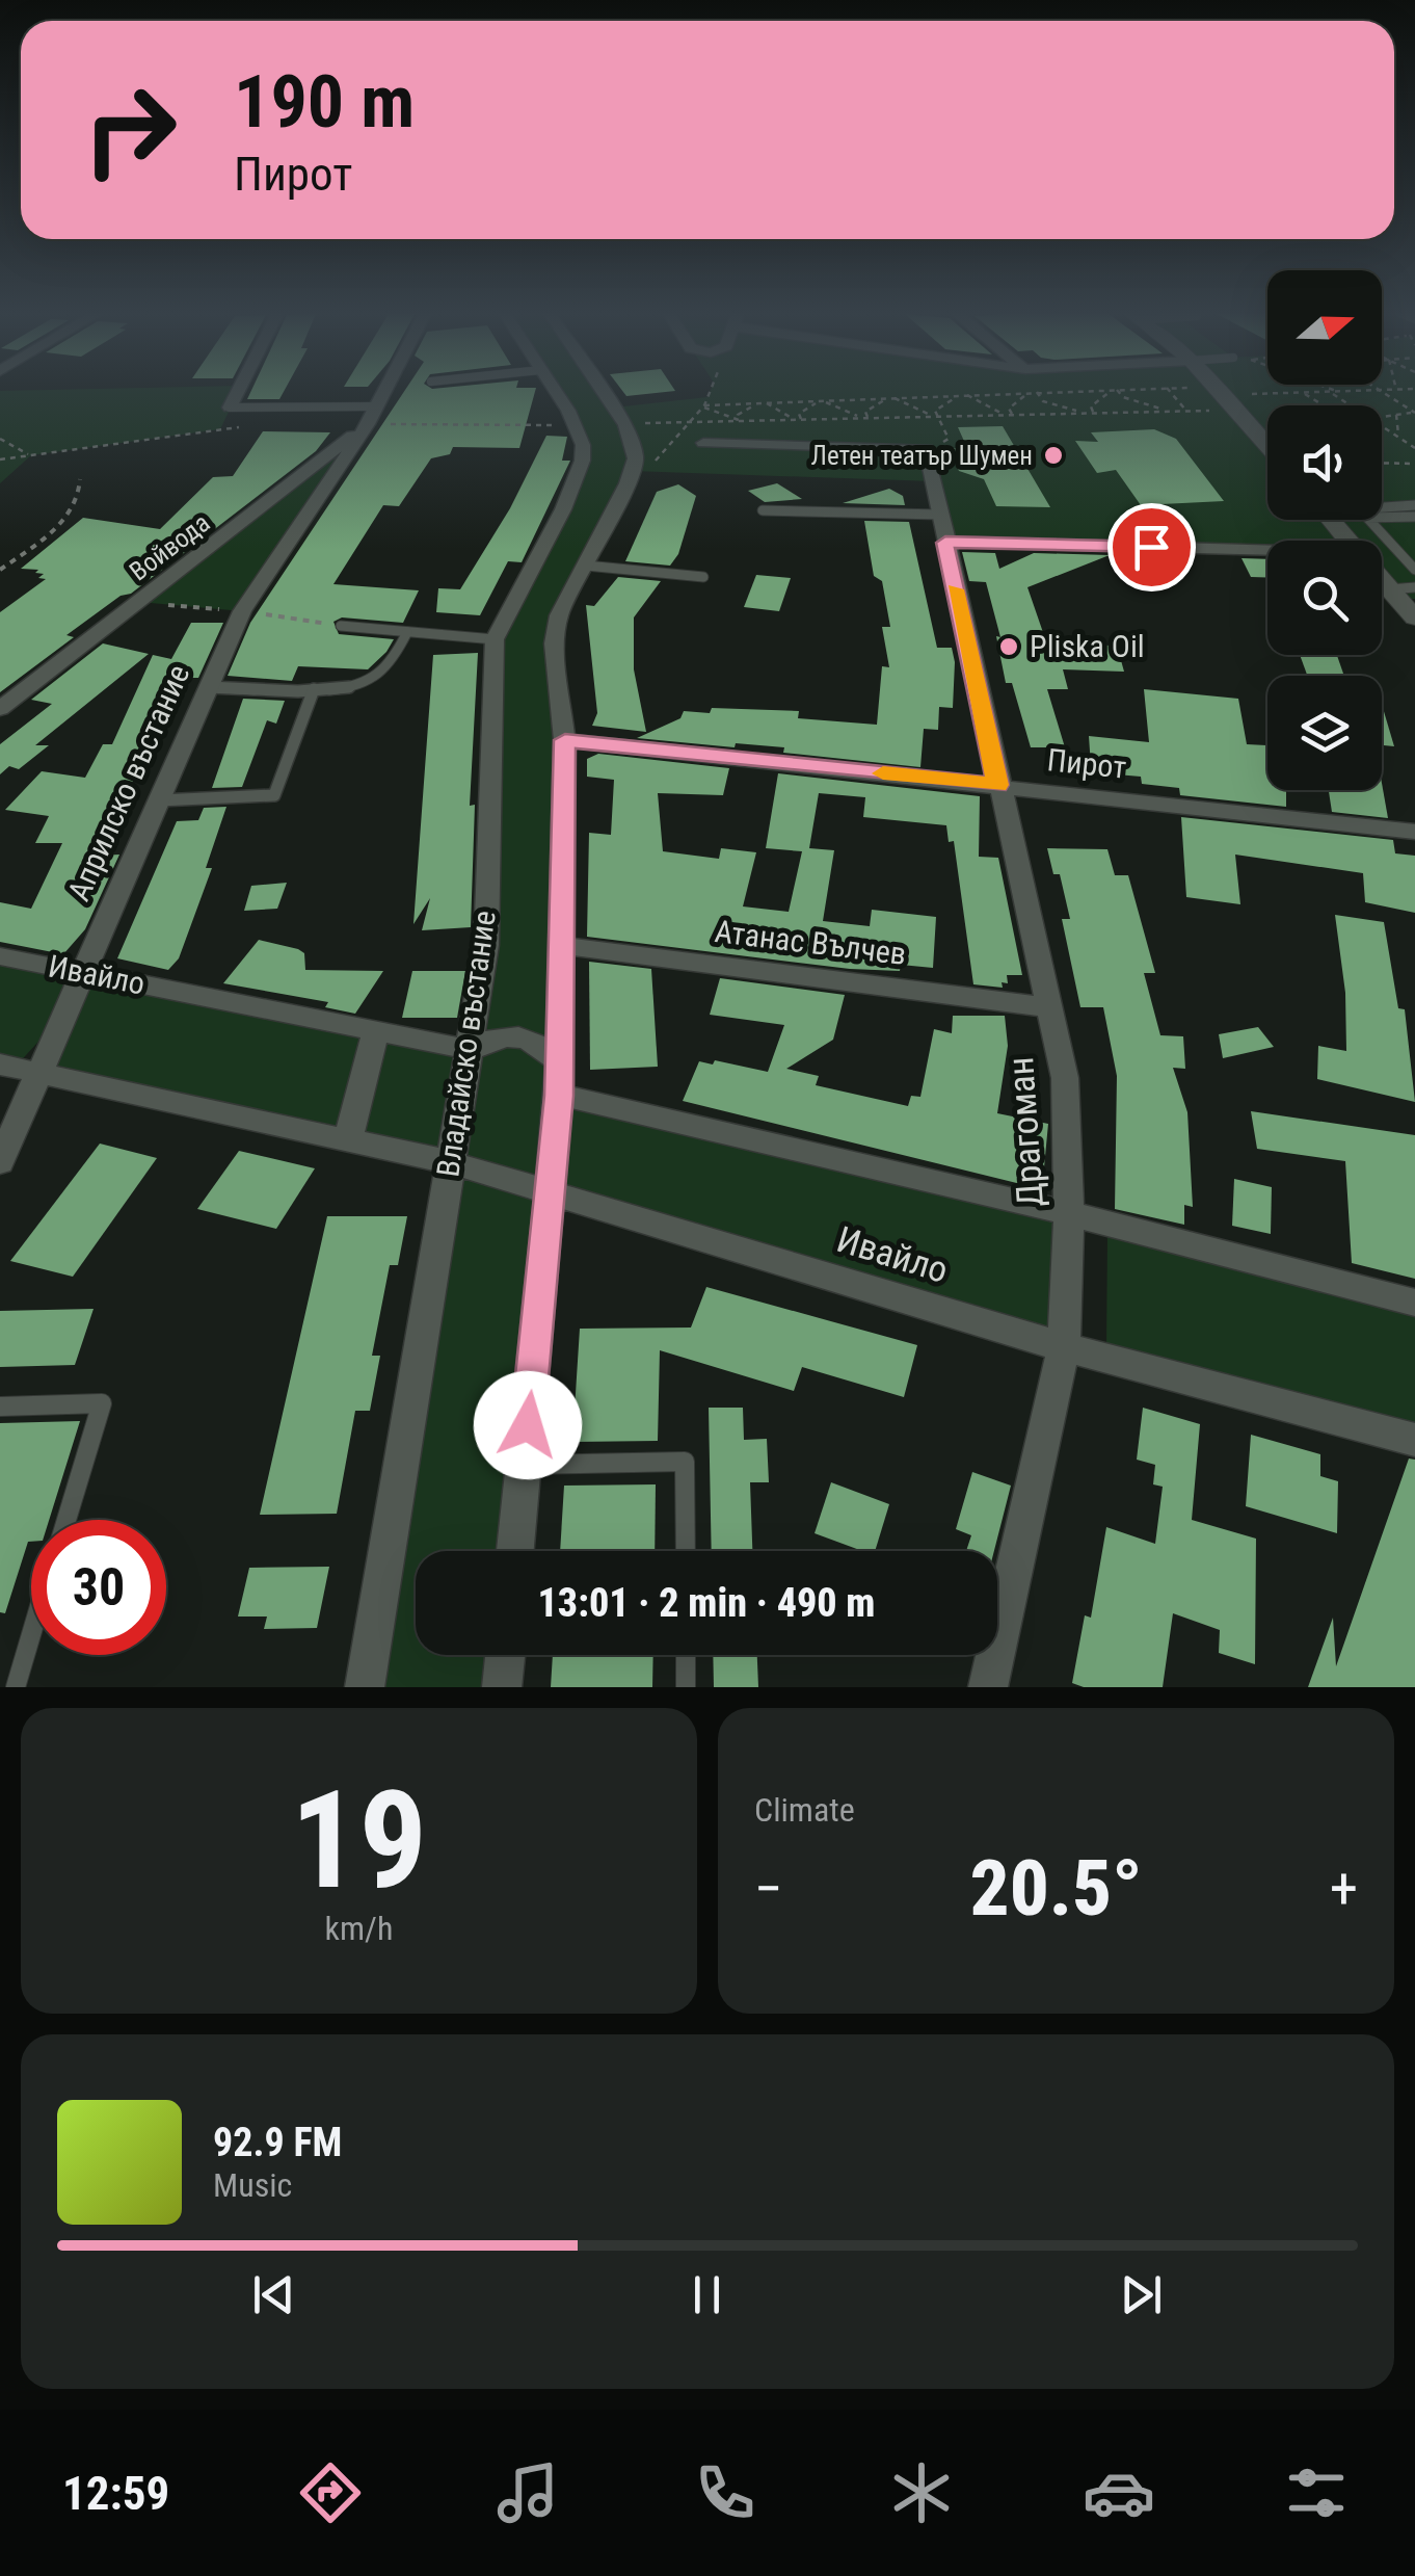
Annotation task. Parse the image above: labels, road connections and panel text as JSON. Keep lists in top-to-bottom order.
{
  "streets": {
    "street": [
      "Войвода",
      "Пирот",
      "Априлско въстание",
      "Атанас Вълчев",
      "Ивайло",
      "Владайско въстание",
      "Драгоман"
    ]
  },
  "crossings": [
    ["Войвода", "Априлско въстание"],
    ["Пирот", "Драгоман"],
    ["Априлско въстание", "Ивайло"],
    ["Атанас Вълчев", "Драгоман"],
    ["Ивайло", "Владайско въстание"],
    ["Ивайло", "Драгоман"]
  ],
  "places": ["Летен театър Шумен", "Pliska Oil"],
  "north": "right",
  "page": {
    "turn": ["190 m", "Пирот"],
    "limit": "30",
    "trip": "13:01 · 2 min · 490 m",
    "tile": [
      ["19", "km/h"],
      "Climate"
    ],
    "heat": ["−", "20.5°", "+"],
    "song": ["92.9 FM", "Music"],
    "tabs": "12:59"
  }
}
